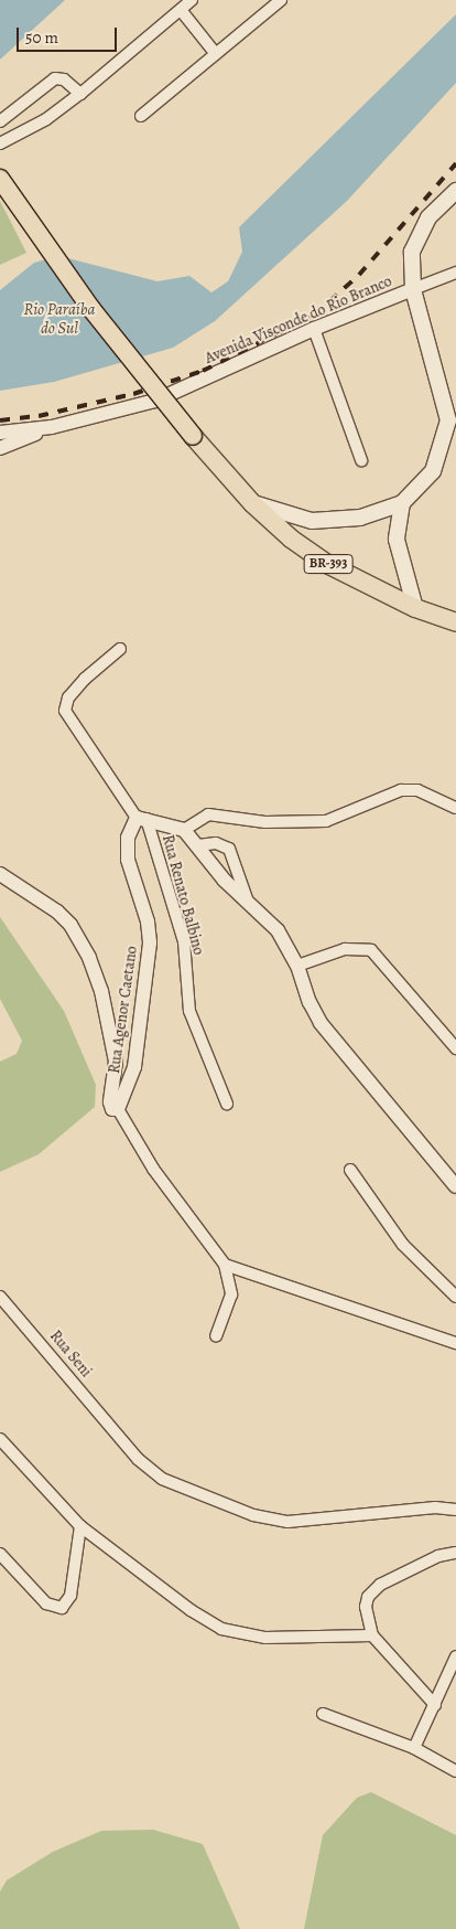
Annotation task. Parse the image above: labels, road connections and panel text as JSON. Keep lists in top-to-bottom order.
{
  "streets": {
    "highway": ["BR-393"],
    "street": [
      "Avenida Visconde do Rio Branco",
      "Rua Renato Balbino",
      "Rua Agenor Caetano",
      "Rua Seni"
    ]
  },
  "crossings": [
    ["Rua Renato Balbino", "Rua Agenor Caetano"]
  ],
  "water": ["Rio Paraíba do Sul"],
  "scale_bar": "50 m"
}
